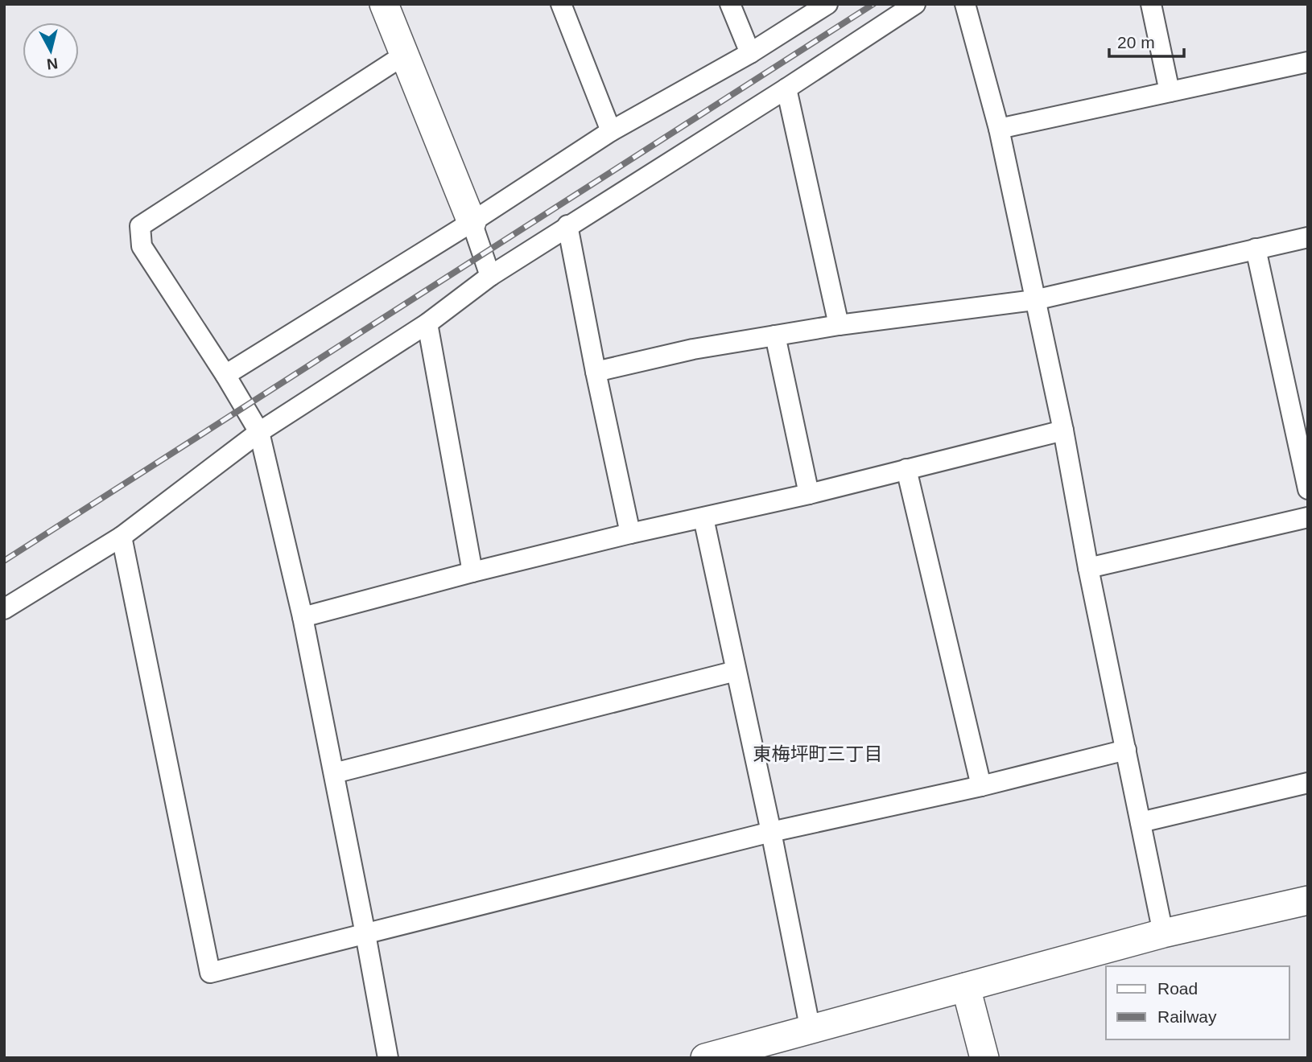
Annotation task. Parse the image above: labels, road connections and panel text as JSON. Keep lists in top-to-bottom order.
{
  "districts": ["東梅坪町三丁目"],
  "legend": ["Road", "Railway"],
  "scale_bar": "20 m",
  "north": "bottom"
}
